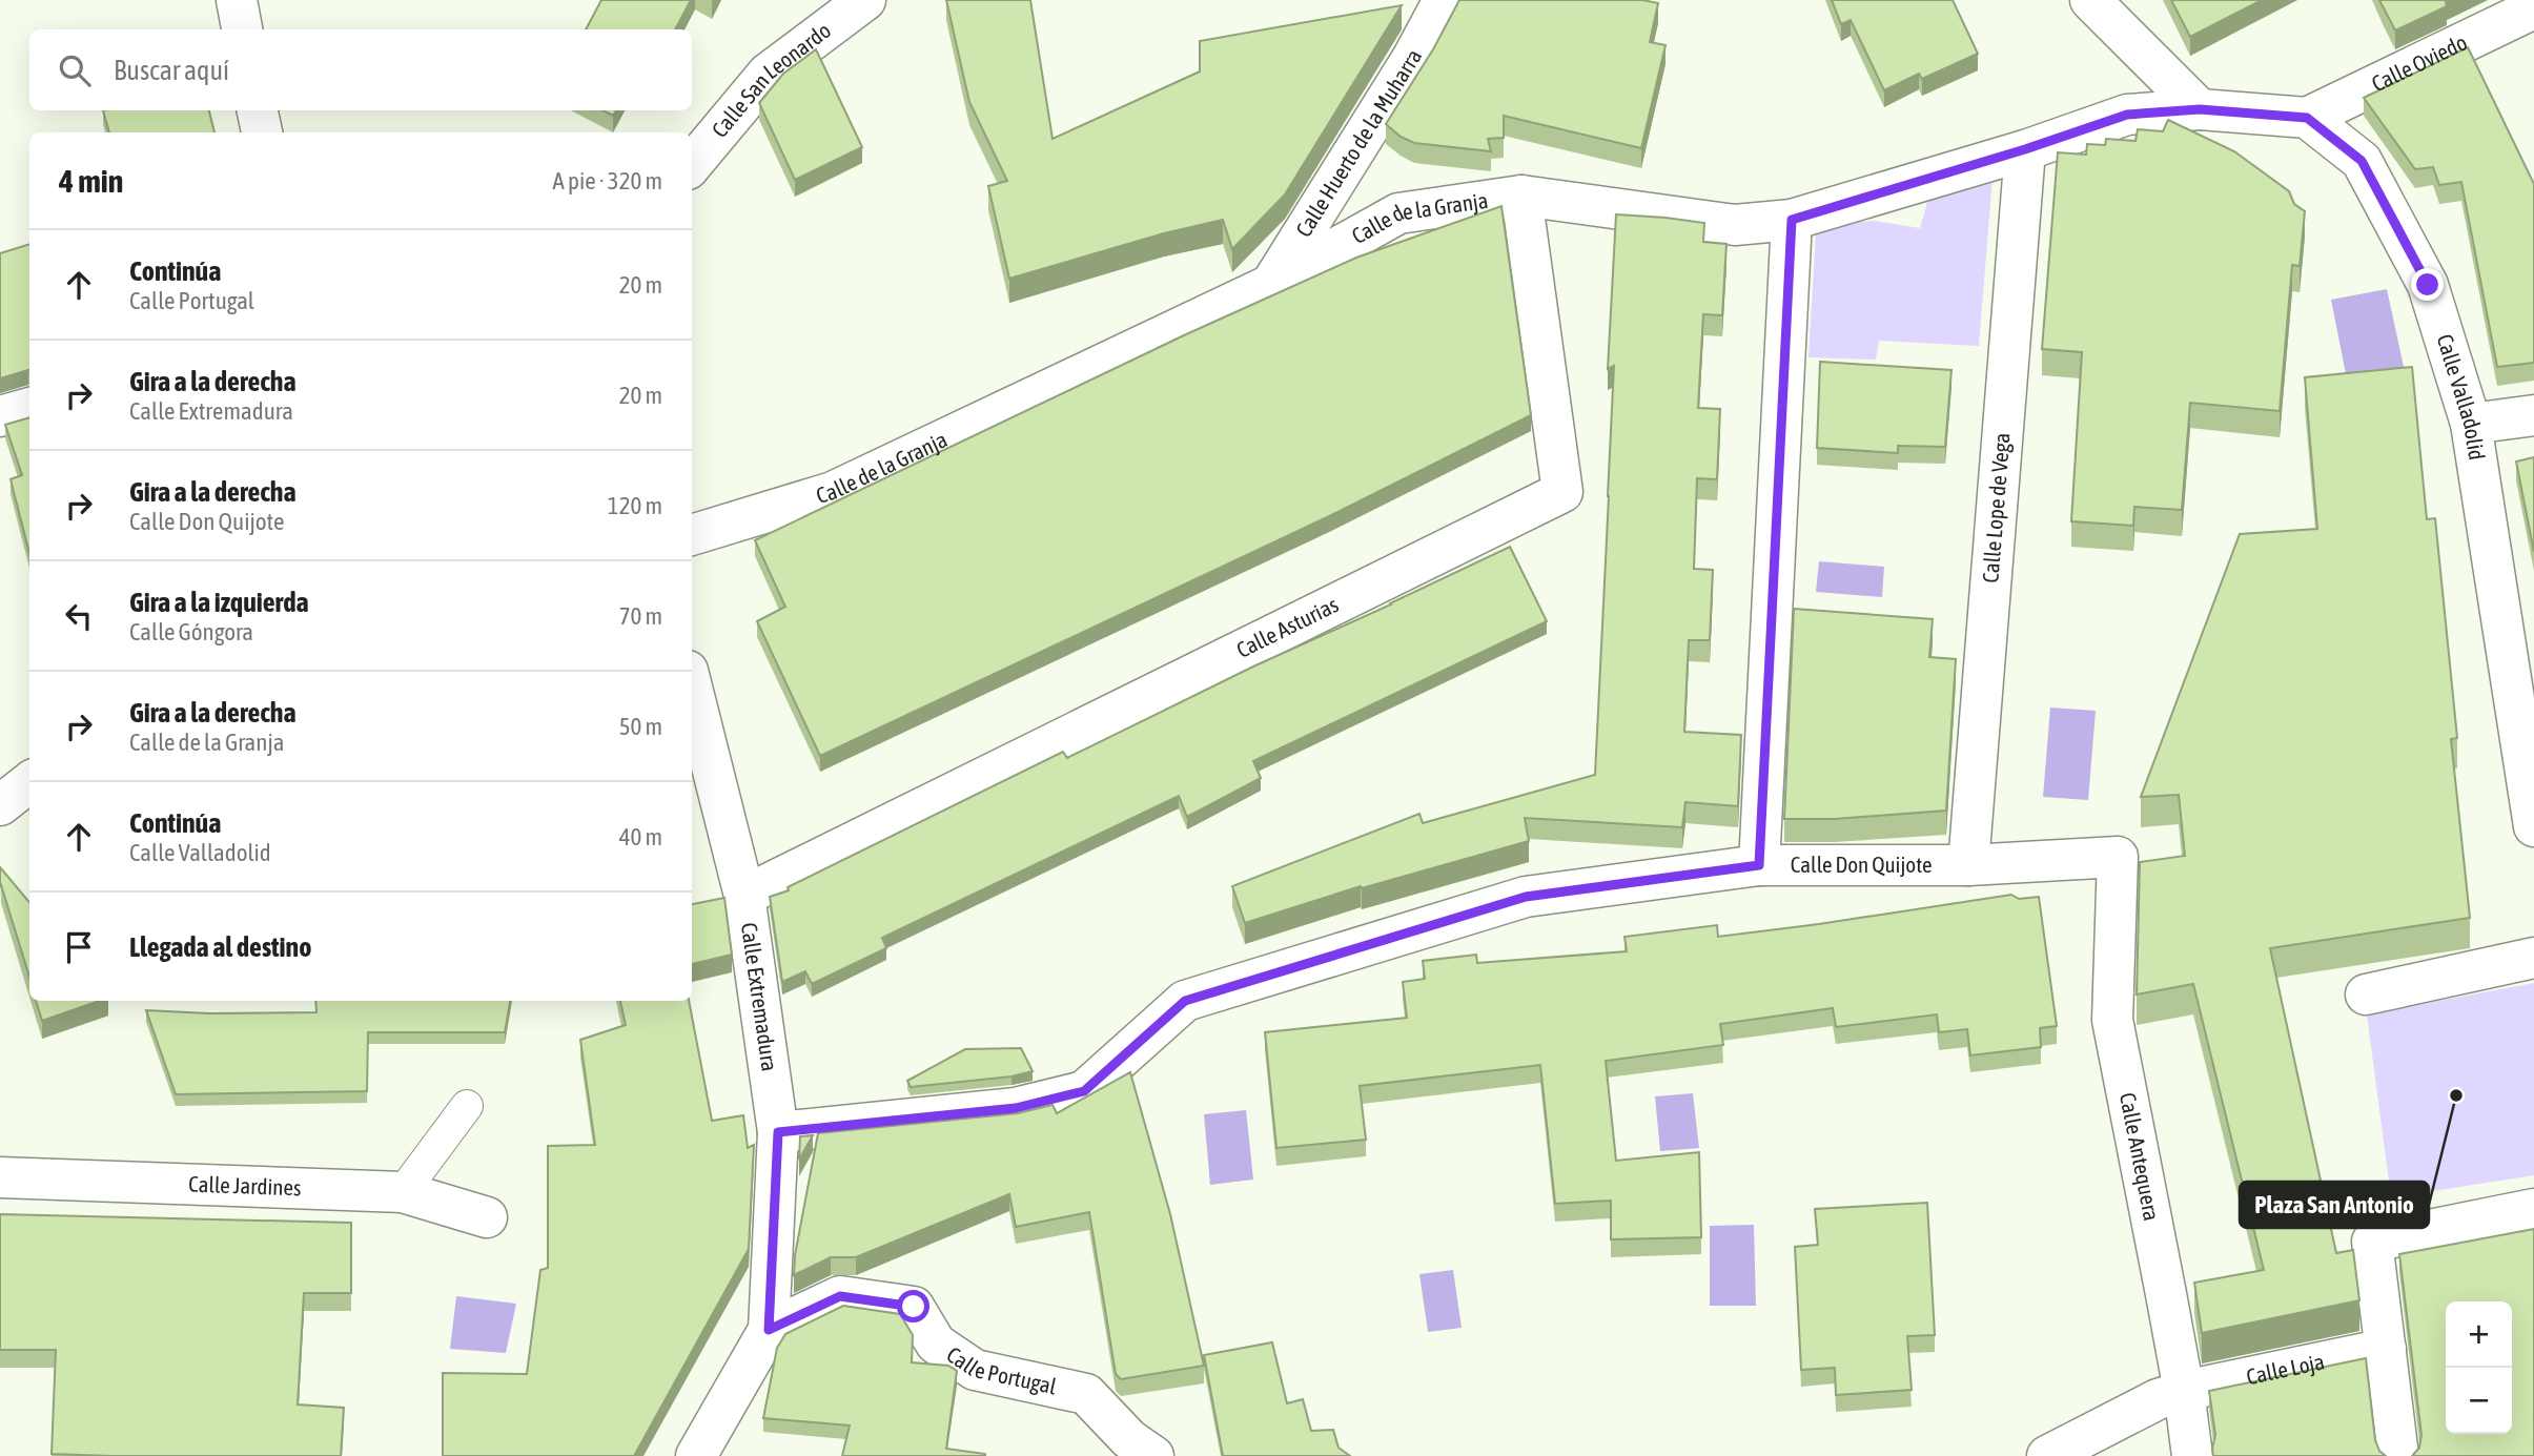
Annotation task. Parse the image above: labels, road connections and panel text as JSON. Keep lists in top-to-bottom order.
{
  "streets": {
    "street": [
      "Calle Oviedo",
      "Calle San Leonardo",
      "Calle Huerto de la Muharra",
      "Calle de la Granja",
      "Calle Valladolid",
      "Calle Lope de Vega",
      "Calle Asturias",
      "Calle Don Quijote",
      "Calle Extremadura",
      "Calle Antequera",
      "Calle Jardines",
      "Calle Portugal",
      "Calle Loja"
    ]
  },
  "crossings": [
    ["Calle Oviedo", "Calle Valladolid"],
    ["Calle Huerto de la Muharra", "Calle de la Granja"],
    ["Calle de la Granja", "Calle Lope de Vega"],
    ["Calle de la Granja", "Calle Asturias"],
    ["Calle Lope de Vega", "Calle Don Quijote"],
    ["Calle Asturias", "Calle Extremadura"],
    ["Calle Don Quijote", "Calle Extremadura"],
    ["Calle Don Quijote", "Calle Antequera"],
    ["Calle Extremadura", "Calle Portugal"],
    ["Calle Antequera", "Calle Loja"]
  ],
  "places": ["Plaza San Antonio"],
  "page": {
    "search": "Buscar aquí",
    "heading": ["4 min", "A pie · 320 m"],
    "list": [
      ["Continúa", "Calle Portugal", "20 m"],
      ["Gira a la derecha", "Calle Extremadura", "20 m"],
      ["Gira a la derecha", "Calle Don Quijote", "120 m"],
      ["Gira a la izquierda", "Calle Góngora", "70 m"],
      ["Gira a la derecha", "Calle de la Granja", "50 m"],
      ["Continúa", "Calle Valladolid", "40 m"],
      "Llegada al destino"
    ],
    "map_buttons": ["+", "−"]
  }
}
